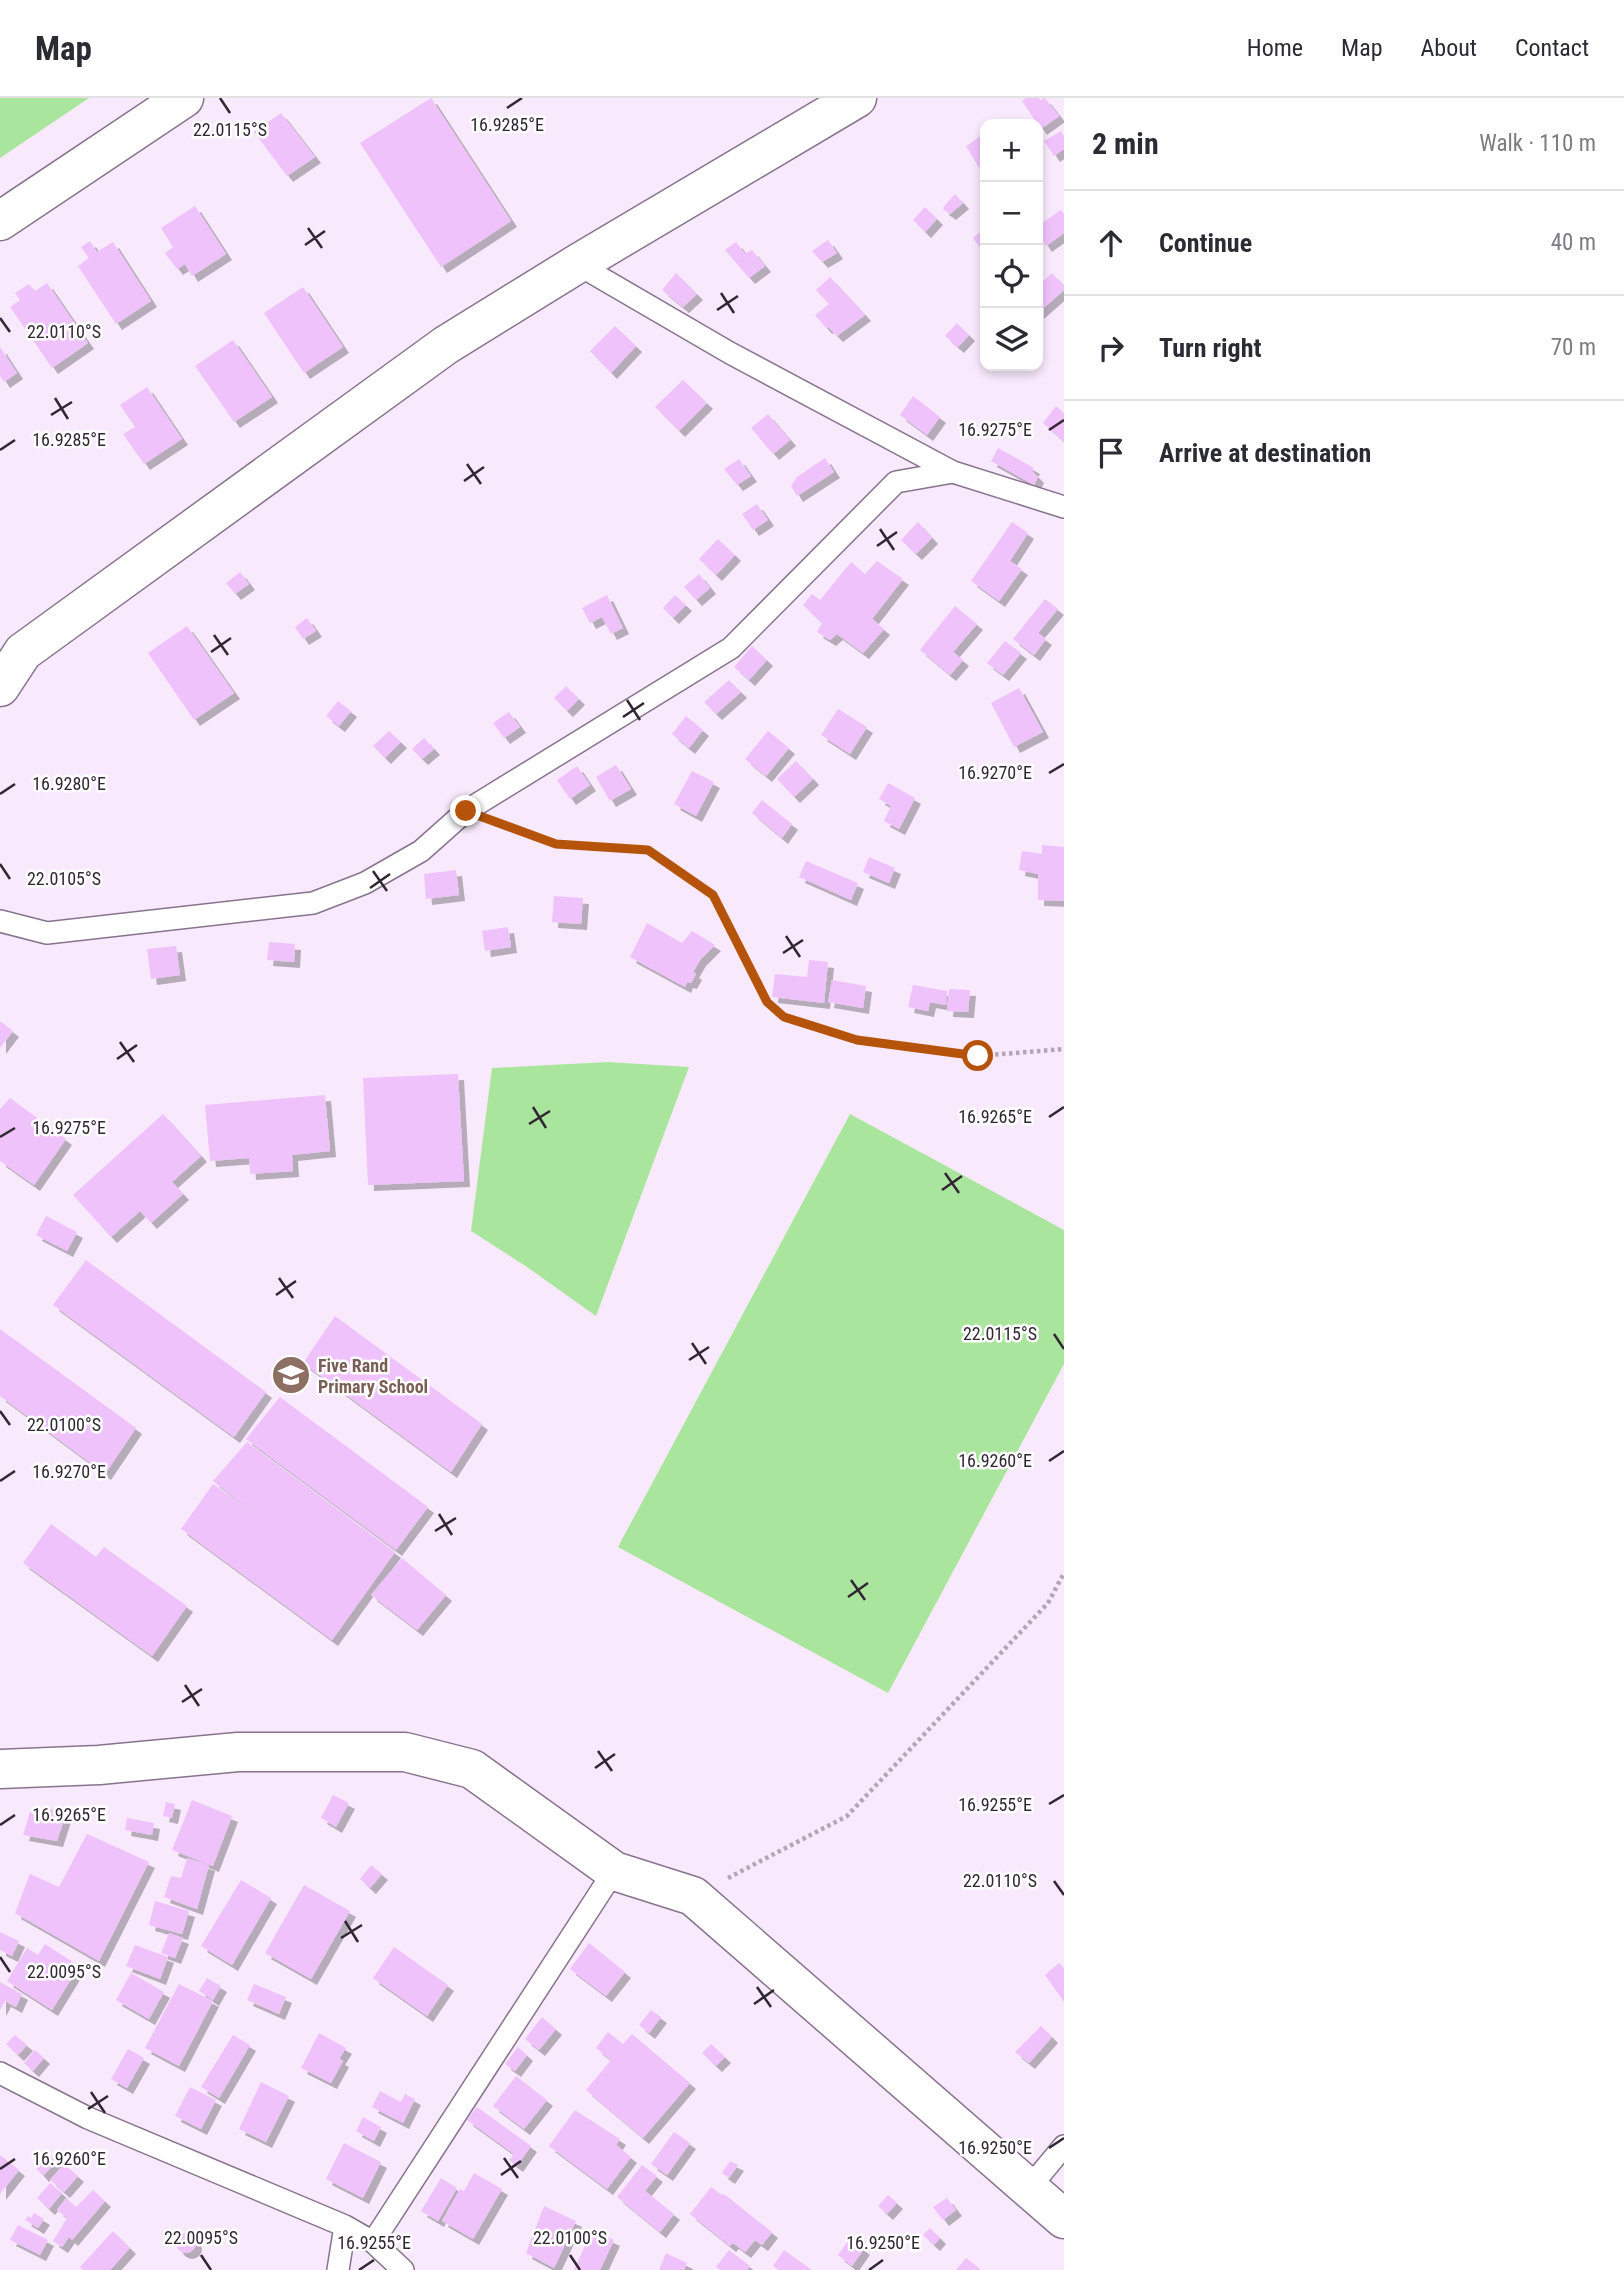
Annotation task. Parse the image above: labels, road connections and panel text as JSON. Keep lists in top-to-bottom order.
{
  "places": {
    "school or university": ["Five Rand Primary School"]
  },
  "page": {
    "header": "Map",
    "nav": [
      "Home",
      "Map",
      "About",
      "Contact"
    ],
    "heading": ["2 min", "Walk · 110 m"],
    "map_buttons": ["+", "−"],
    "list": [
      ["Continue", "40 m"],
      ["Turn right", "70 m"],
      "Arrive at destination"
    ]
  },
  "coordinates": [
    "16.9285°E",
    "22.0115°S",
    "22.0110°S",
    "16.9275°E",
    "16.9270°E",
    "16.9280°E",
    "22.0105°S",
    "16.9265°E",
    "22.0100°S",
    "16.9260°E",
    "16.9255°E",
    "22.0095°S",
    "16.9250°E"
  ]
}
